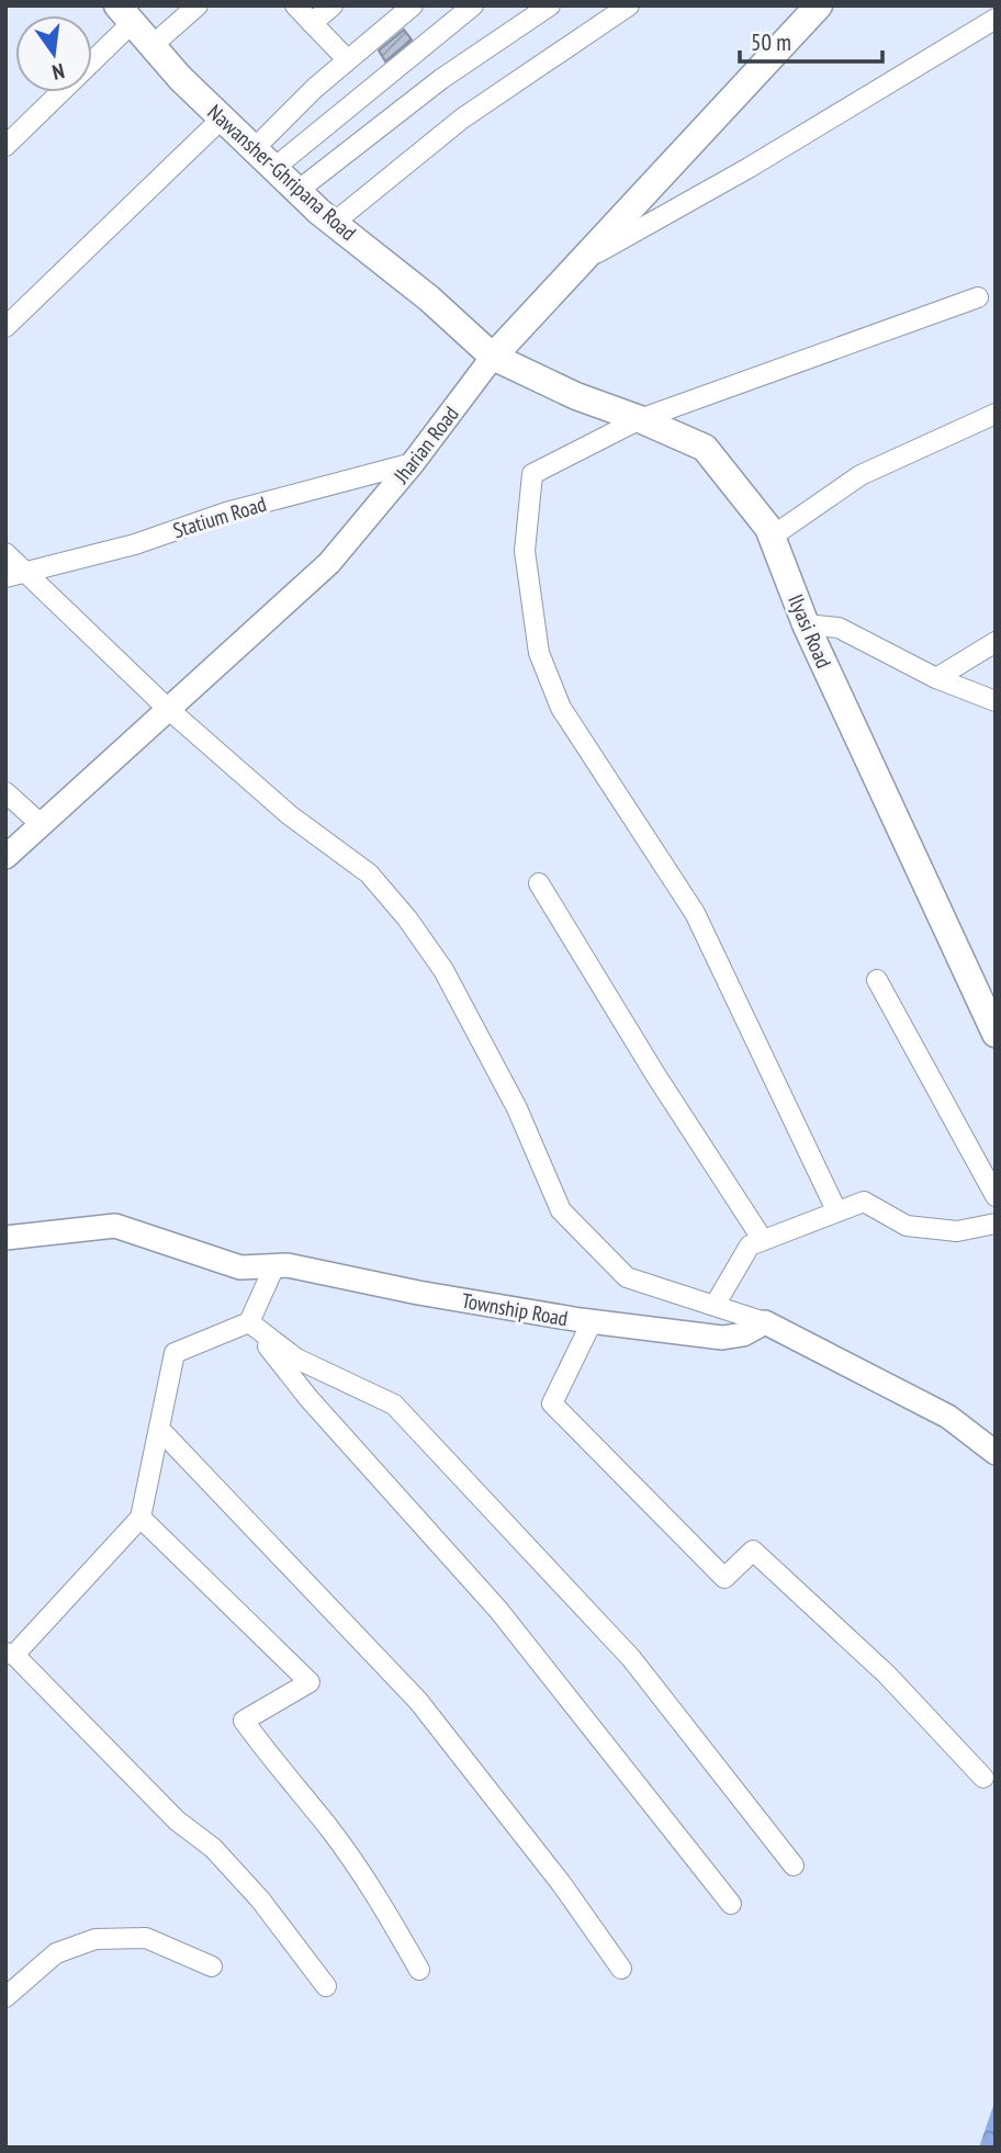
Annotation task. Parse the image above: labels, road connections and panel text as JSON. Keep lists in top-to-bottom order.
{
  "streets": {
    "main road": ["Nawansher-Ghripana Road", "Jharian Road", "Ilyasi Road"],
    "street": ["Statium Road", "Township Road"]
  },
  "crossings": [
    ["Nawansher-Ghripana Road", "Jharian Road"],
    ["Nawansher-Ghripana Road", "Ilyasi Road"],
    ["Jharian Road", "Statium Road"],
    ["Jharian Road", "Ilyasi Road"]
  ],
  "scale_bar": "50 m",
  "north": "bottom"
}
